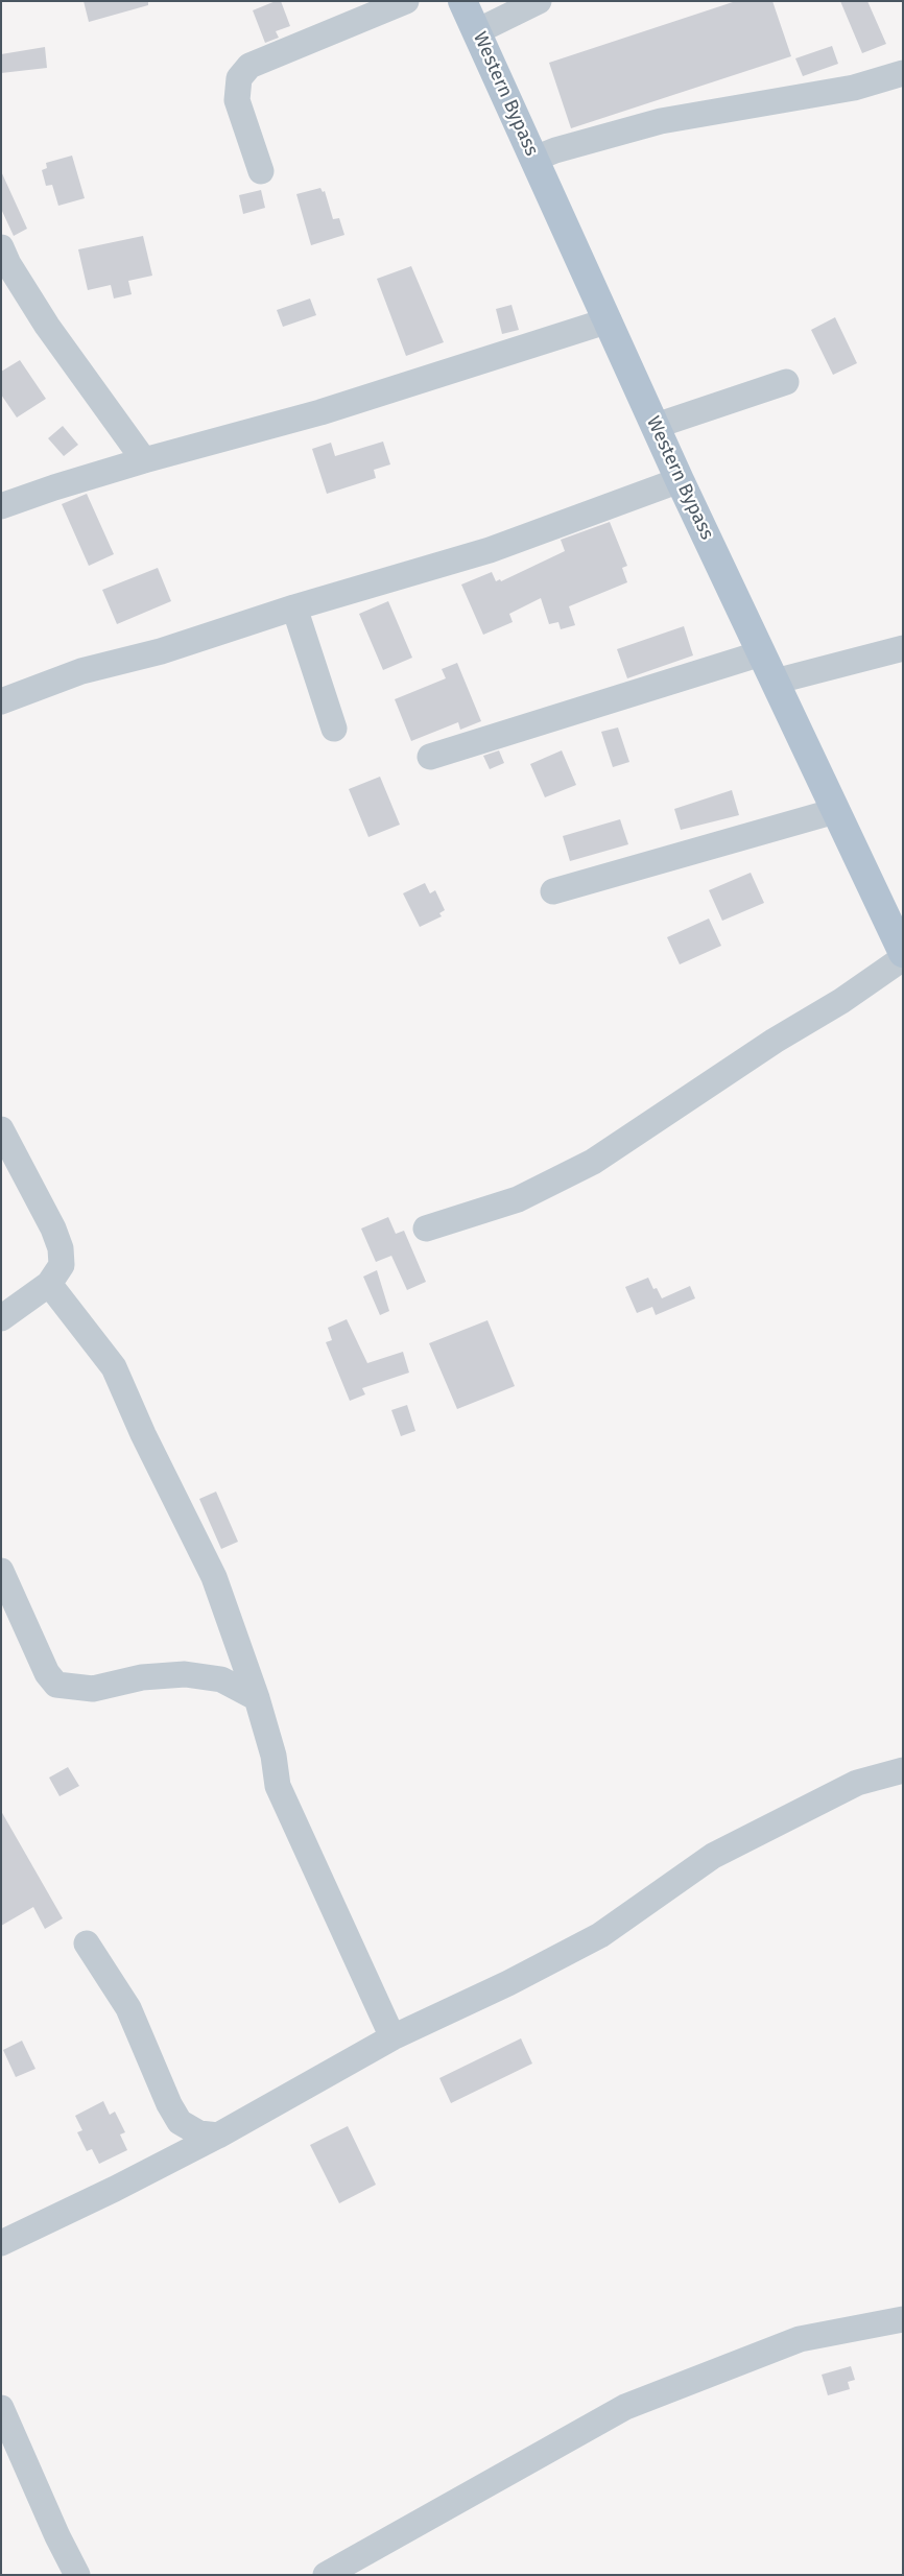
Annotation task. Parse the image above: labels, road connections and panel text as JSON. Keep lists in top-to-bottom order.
{
  "streets": {
    "main road": ["Western Bypass"]
  }
}
